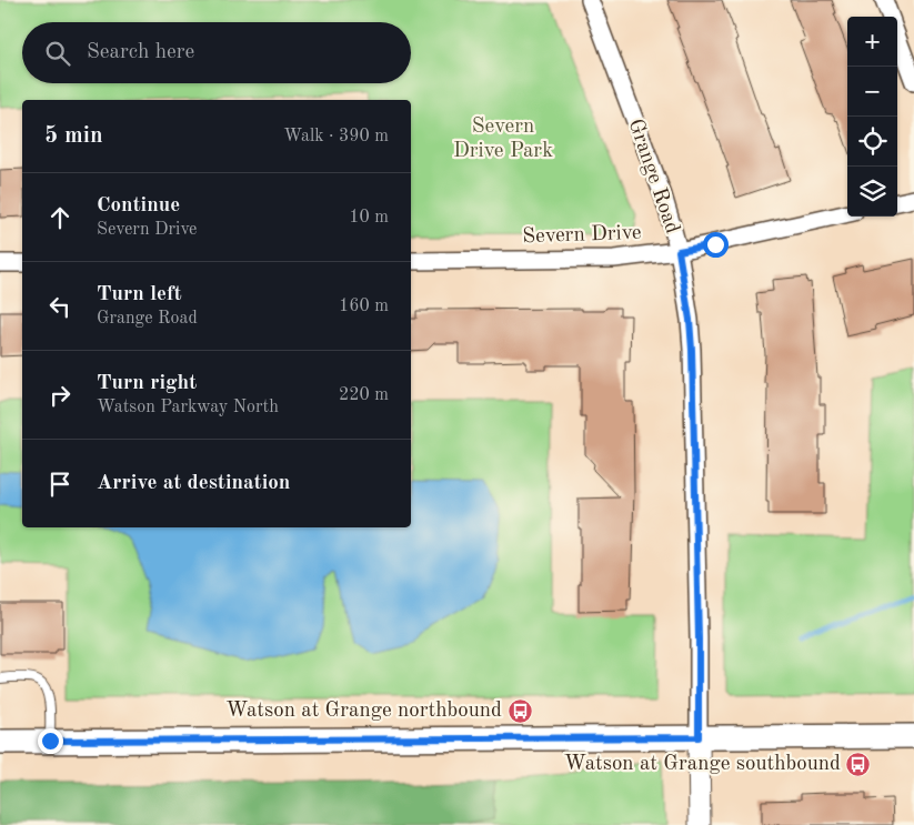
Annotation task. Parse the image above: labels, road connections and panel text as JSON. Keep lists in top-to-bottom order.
{
  "streets": {
    "street": ["Grange Road", "Severn Drive"]
  },
  "crossings": [
    ["Grange Road", "Severn Drive"]
  ],
  "parks": ["Severn Drive Park"],
  "places": {
    "bus stop": ["Watson at Grange northbound", "Watson at Grange southbound"]
  },
  "page": {
    "map_buttons": ["+", "−"],
    "search": "Search here",
    "heading": ["5 min", "Walk · 390 m"],
    "list": [
      ["Continue", "Severn Drive", "10 m"],
      ["Turn left", "Grange Road", "160 m"],
      ["Turn right", "Watson Parkway North", "220 m"],
      "Arrive at destination"
    ]
  }
}
